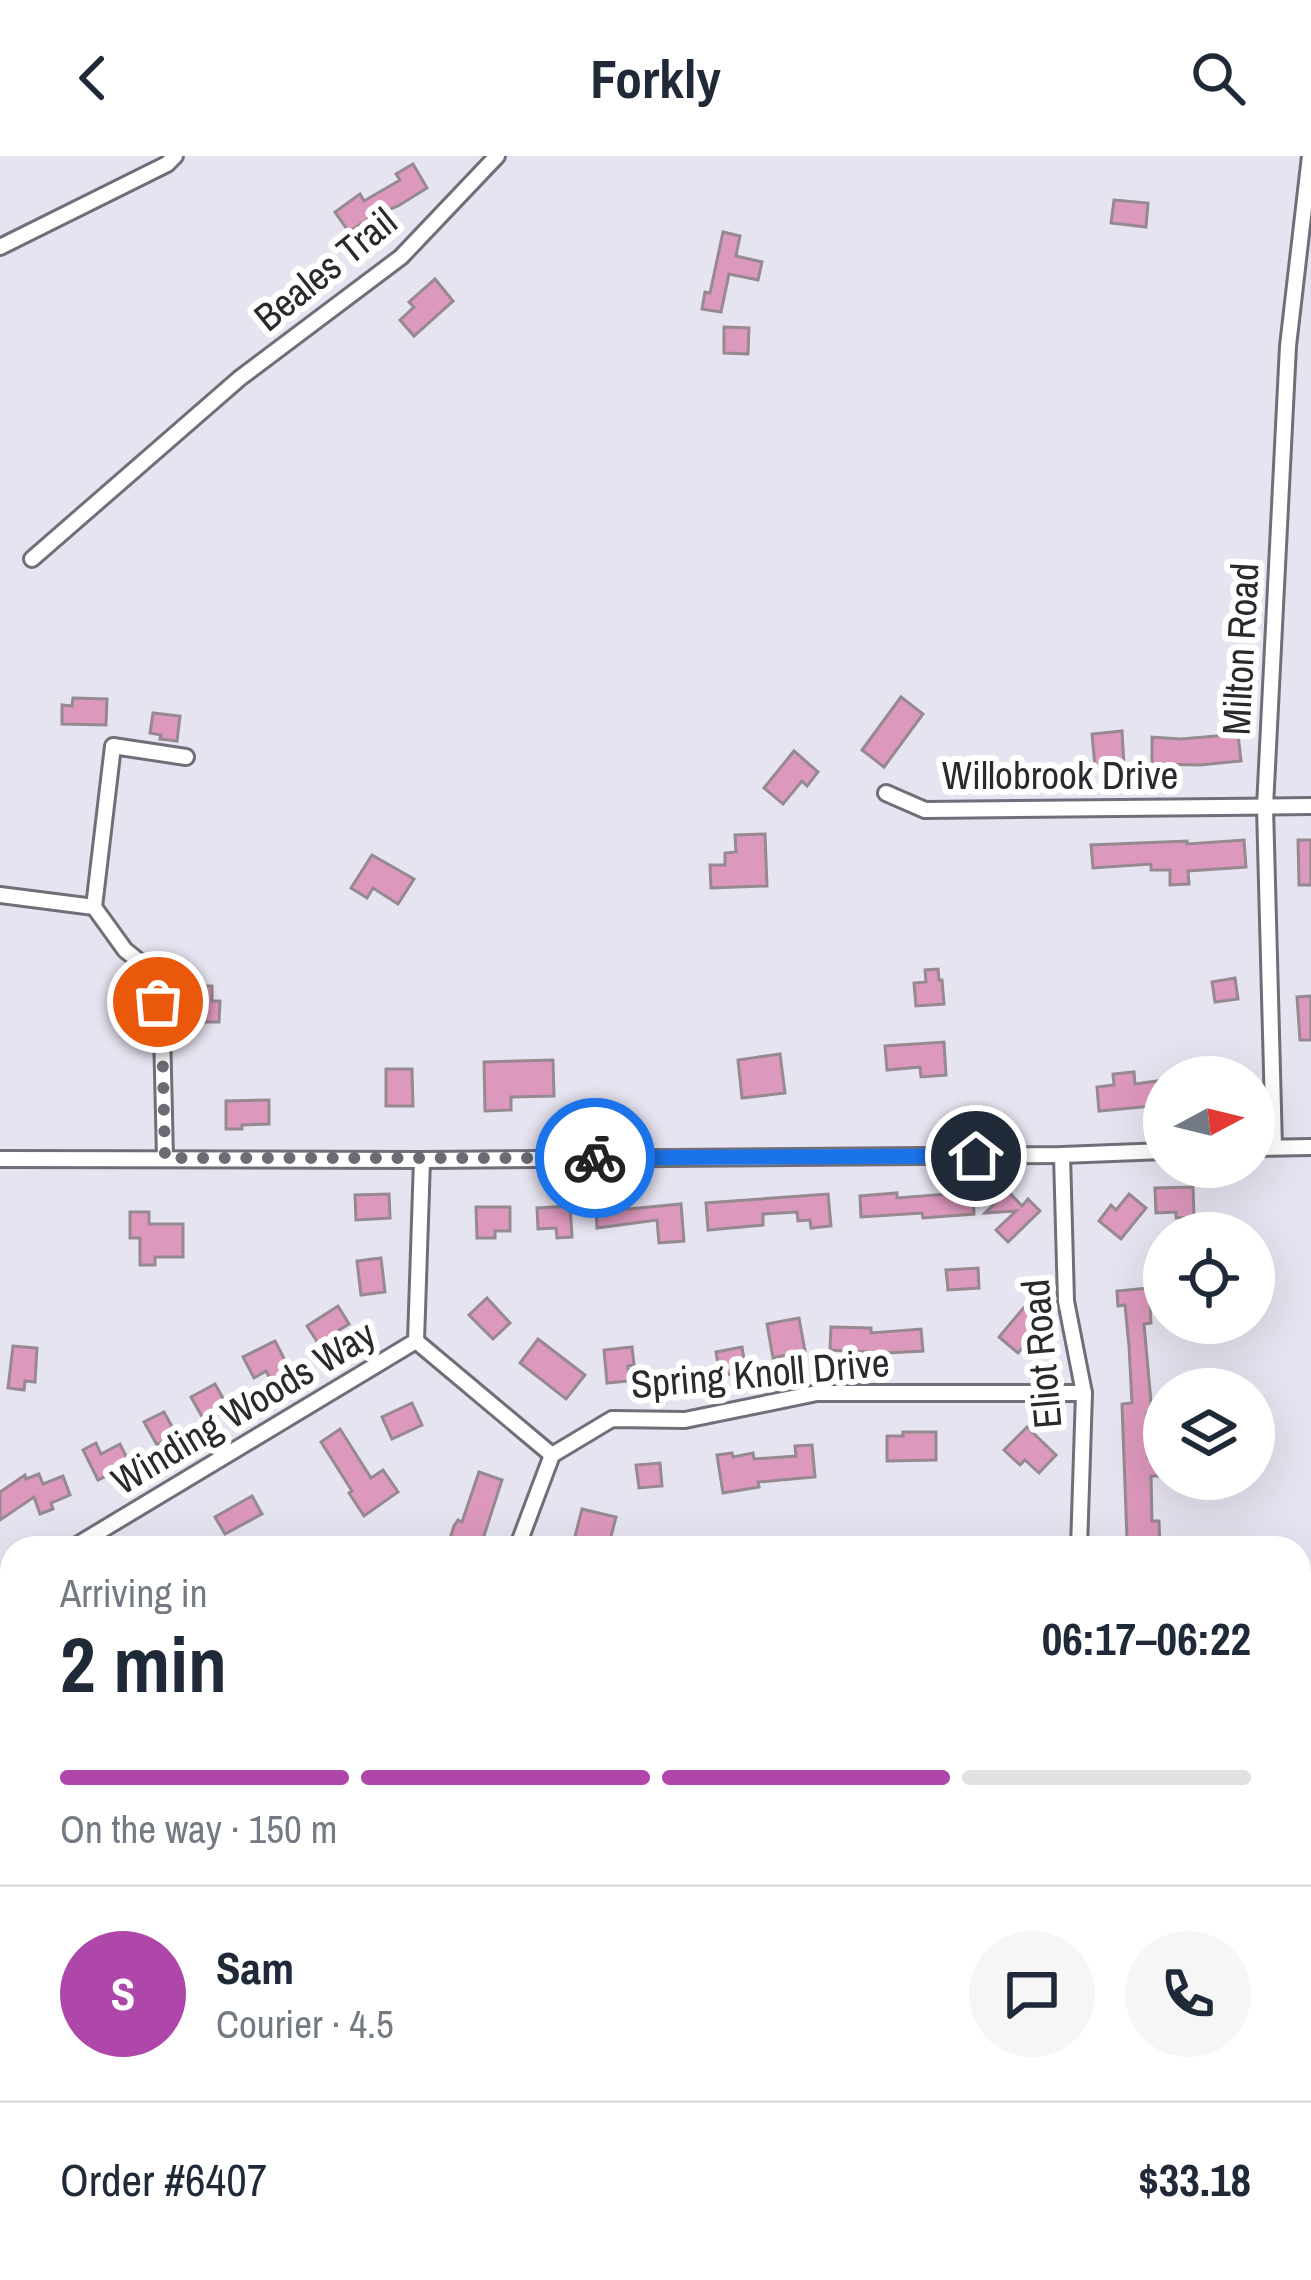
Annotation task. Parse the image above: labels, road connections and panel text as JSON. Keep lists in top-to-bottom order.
{
  "streets": {
    "street": [
      "Beales Trail",
      "Milton Road",
      "Willobrook Drive",
      "Eliot Road",
      "Spring Knoll Drive",
      "Winding Woods Way"
    ]
  },
  "crossings": [
    ["Milton Road", "Willobrook Drive"],
    ["Eliot Road", "Spring Knoll Drive"]
  ],
  "north": "right",
  "page": {
    "header": "Forkly",
    "heading": ["2 min", "Arriving in", "06:17–06:22"],
    "panel": [
      "Sam",
      "Courier · 4.5",
      "Order #6407",
      "$33.18"
    ],
    "bar": "On the way · 150 m",
    "round": "S"
  }
}
